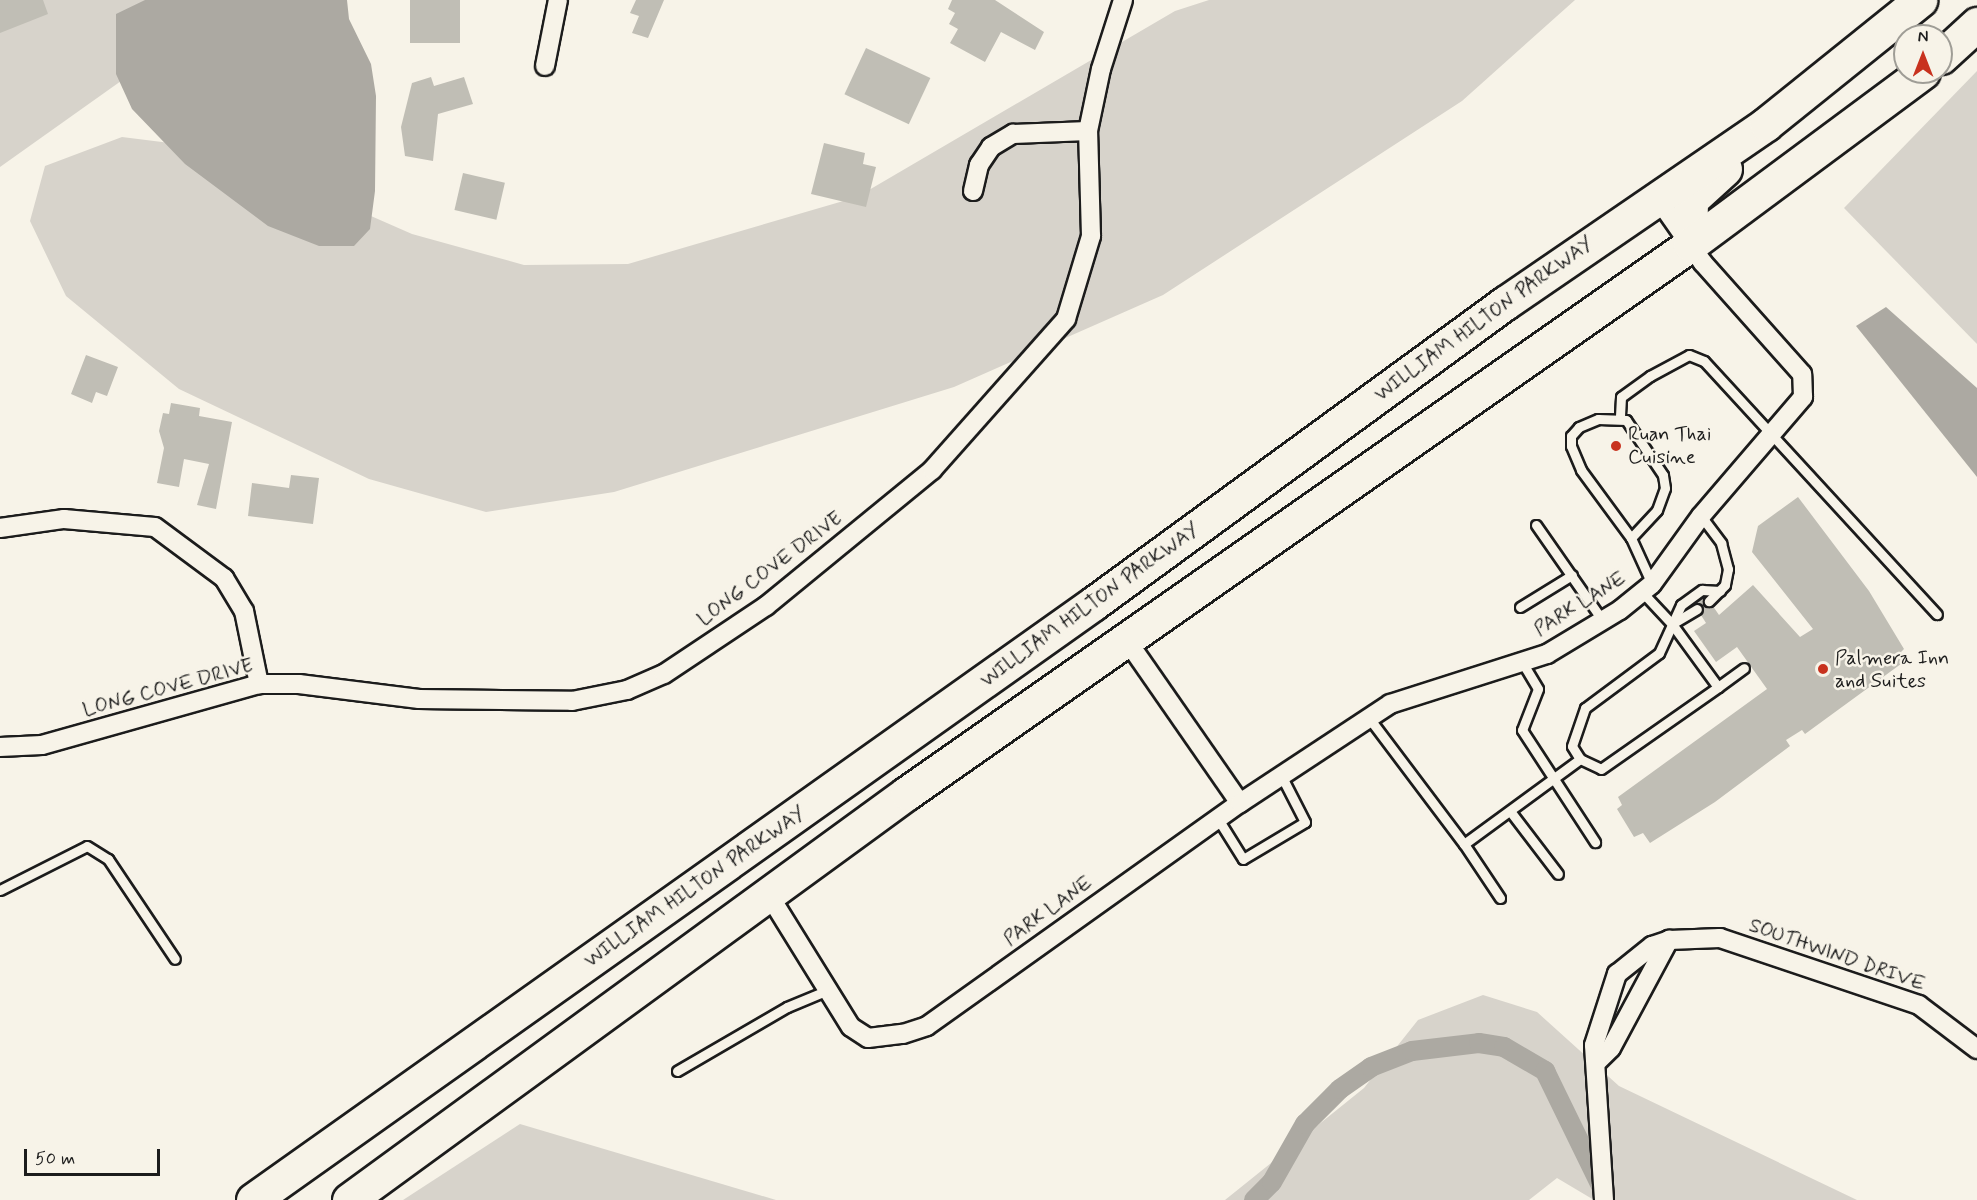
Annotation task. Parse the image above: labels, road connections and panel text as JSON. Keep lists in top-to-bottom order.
{
  "streets": {
    "highway": ["WILLIAM HILTON PARKWAY"],
    "street": ["LONG COVE DRIVE", "PARK LANE", "SOUTHWIND DRIVE"]
  },
  "crossings": [
    ["WILLIAM HILTON PARKWAY", "PARK LANE"]
  ],
  "places": ["Ruan Thai Cuisine", "Palmera Inn and Suites"],
  "scale_bar": "50 m",
  "north": "top"
}
